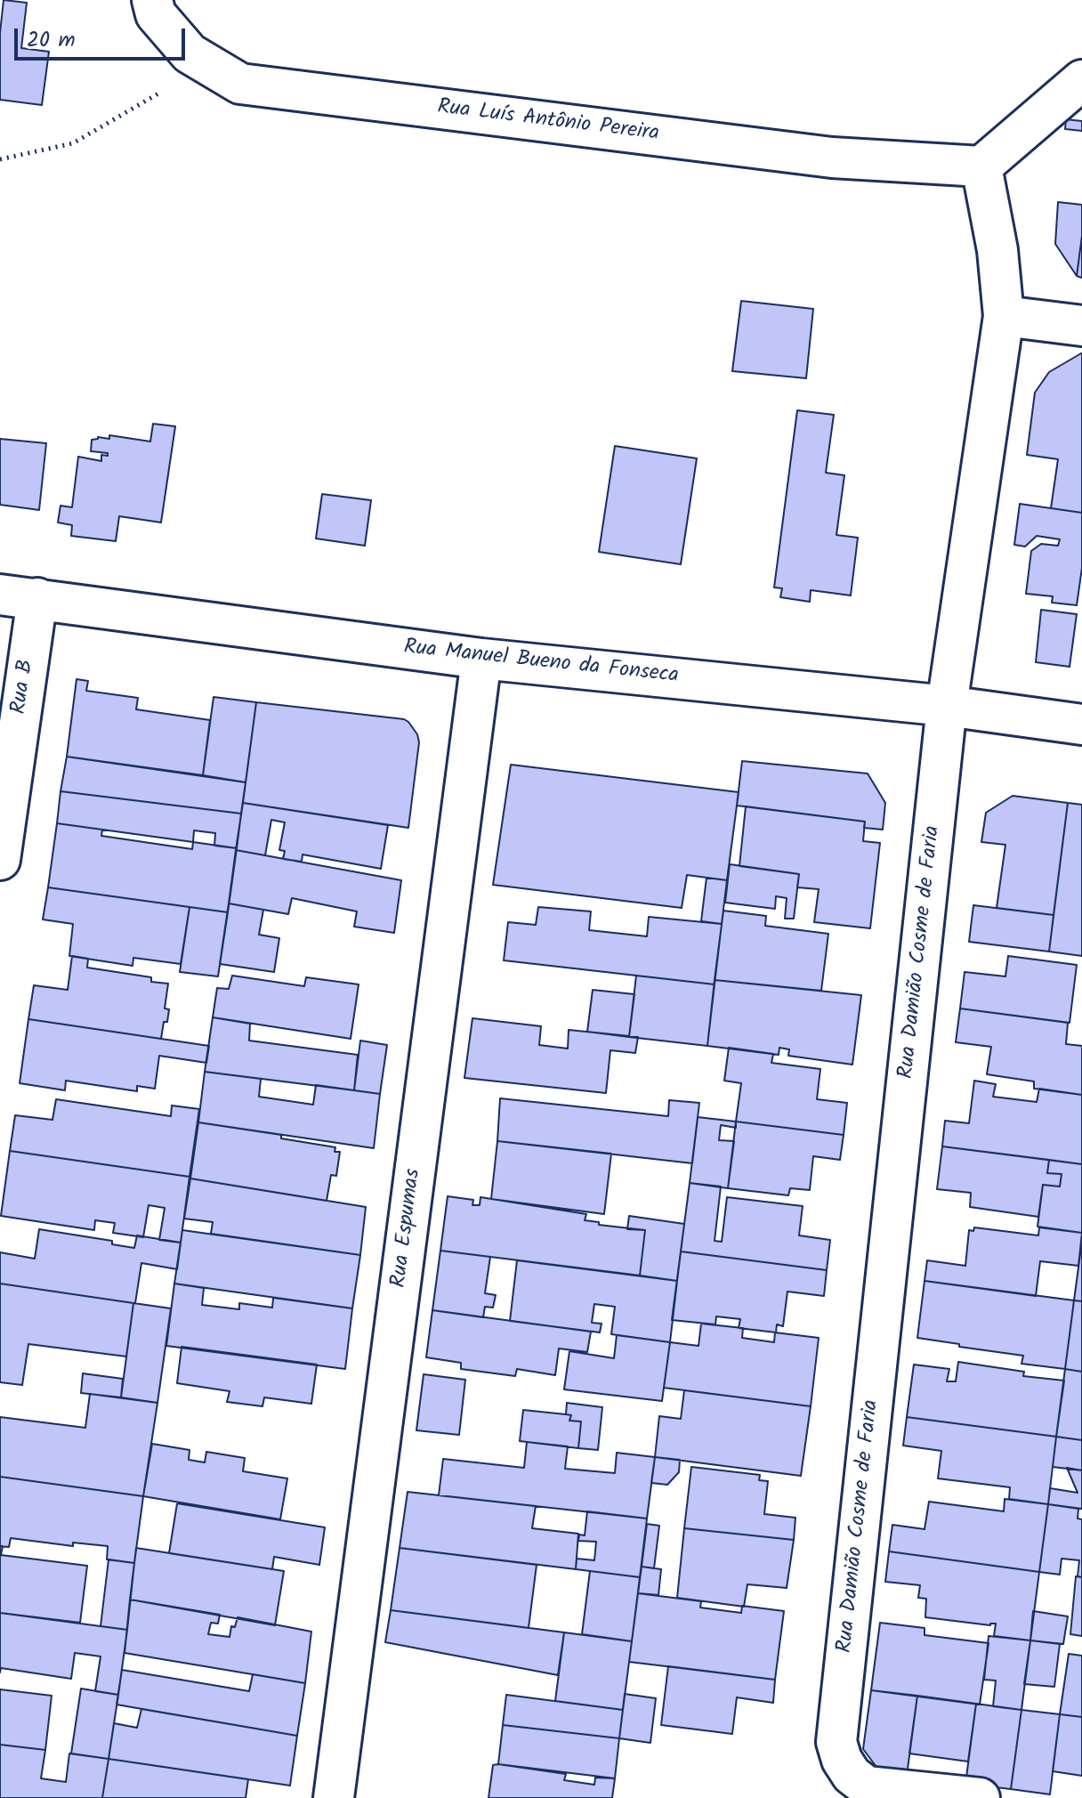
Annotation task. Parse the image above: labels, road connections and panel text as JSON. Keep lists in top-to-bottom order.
{
  "streets": {
    "street": [
      "Rua Luís Antônio Pereira",
      "Rua Manuel Bueno da Fonseca",
      "Rua B",
      "Rua Damião Cosme de Faria",
      "Rua Espumas"
    ]
  },
  "crossings": [
    ["Rua Luís Antônio Pereira", "Rua Damião Cosme de Faria"],
    ["Rua Manuel Bueno da Fonseca", "Rua B"],
    ["Rua Manuel Bueno da Fonseca", "Rua Damião Cosme de Faria"],
    ["Rua Manuel Bueno da Fonseca", "Rua Espumas"]
  ],
  "scale_bar": "20 m"
}
